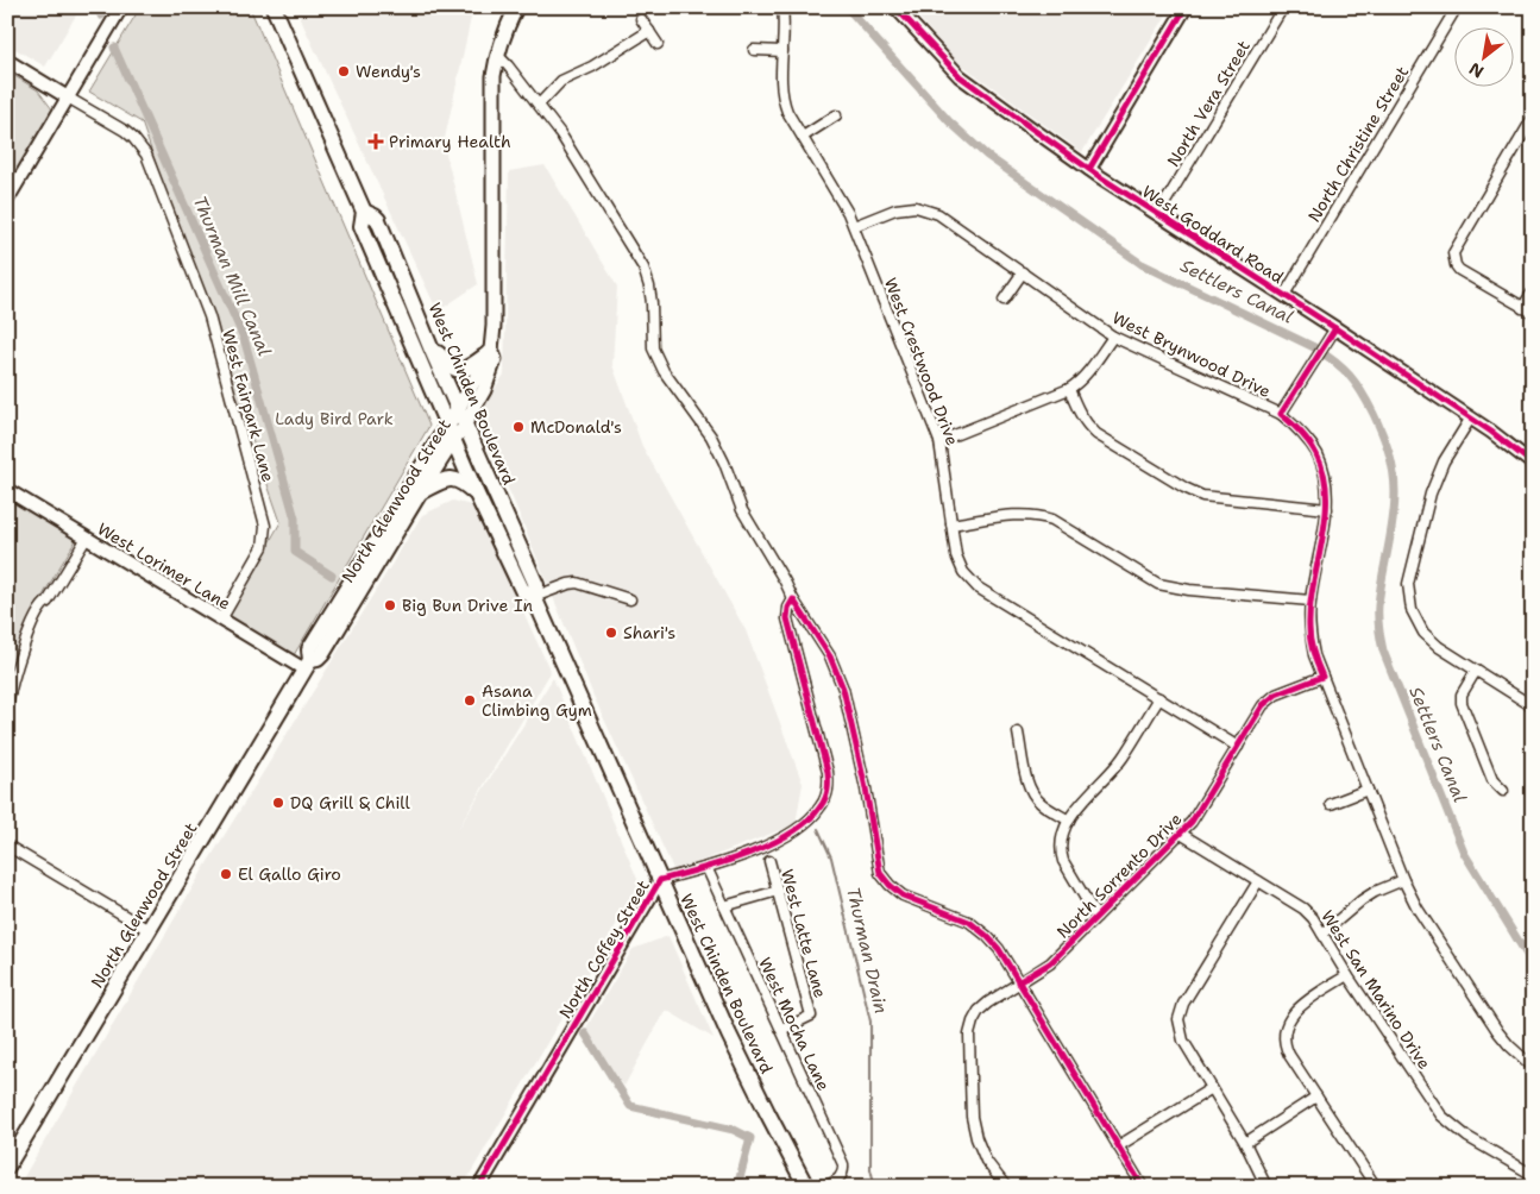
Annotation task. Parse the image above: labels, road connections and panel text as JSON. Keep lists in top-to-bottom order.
{
  "streets": {
    "main road": ["West Chinden Boulevard", "North Glenwood Street"],
    "street": [
      "North Vera Street",
      "North Christine Street",
      "West Goddard Road",
      "West Brynwood Drive",
      "West Crestwood Drive",
      "West Fairpark Lane",
      "West Lorimer Lane",
      "North Sorrento Drive",
      "West Latte Lane",
      "North Coffey Street",
      "West San Marino Drive",
      "West Mocha Lane"
    ]
  },
  "crossings": [
    ["North Vera Street", "West Goddard Road"],
    ["North Christine Street", "West Goddard Road"],
    ["West Brynwood Drive", "West Crestwood Drive"],
    ["West Brynwood Drive", "North Sorrento Drive"],
    ["West Crestwood Drive", "North Sorrento Drive"],
    ["West Chinden Boulevard", "North Glenwood Street"],
    ["West Chinden Boulevard", "North Coffey Street"],
    ["West Fairpark Lane", "West Lorimer Lane"],
    ["North Glenwood Street", "West Lorimer Lane"],
    ["North Sorrento Drive", "West San Marino Drive"],
    ["West Latte Lane", "West Mocha Lane"],
    ["North Coffey Street", "West Mocha Lane"]
  ],
  "water": ["Thurman Mill Canal", "Settlers Canal", "Thurman Drain"],
  "parks": ["Lady Bird Park"],
  "places": {
    "other": [
      "Wendy's",
      "McDonald's",
      "Big Bun Drive In",
      "Shari's",
      "Asana Climbing Gym",
      "DQ Grill & Chill",
      "El Gallo Giro"
    ],
    "health": ["Primary Health"]
  },
  "north": "bottom left"
}
